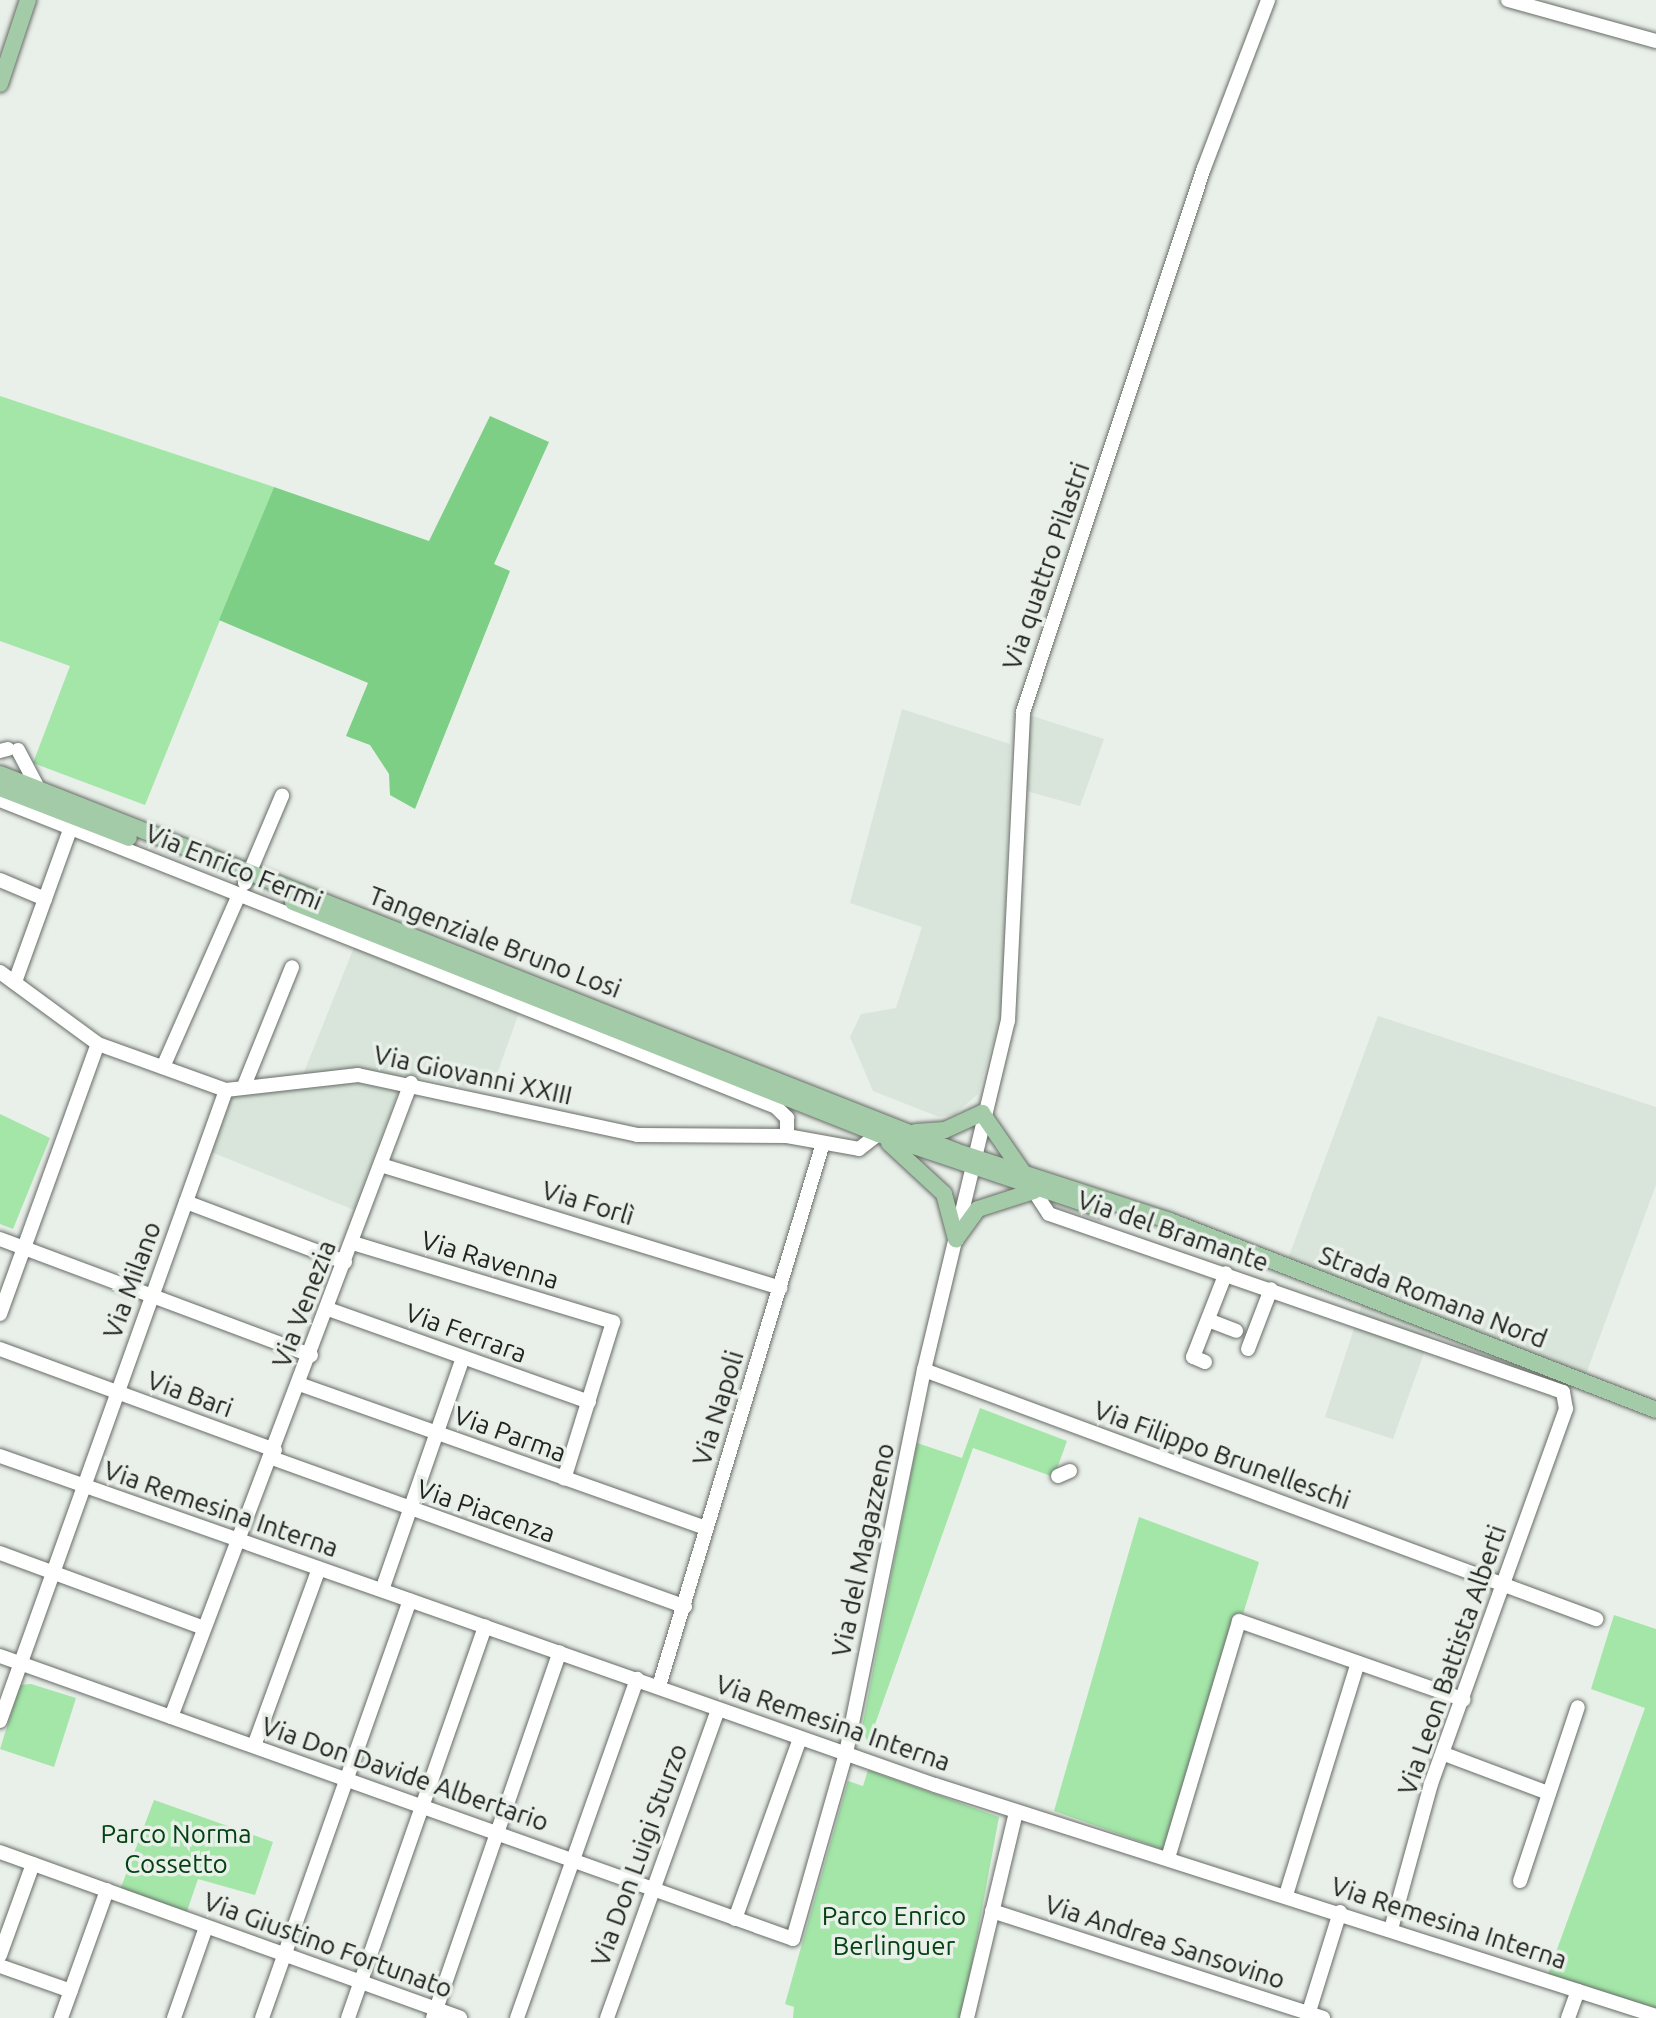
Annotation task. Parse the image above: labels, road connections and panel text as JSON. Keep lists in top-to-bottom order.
{
  "streets": {
    "main road": ["Tangenziale Bruno Losi", "Strada Romana Nord"],
    "street": [
      "Via quattro Pilastri",
      "Via Enrico Fermi",
      "Via Giovanni XXIII",
      "Via Forlì",
      "Via del Bramante",
      "Via Ravenna",
      "Via Milano",
      "Via Venezia",
      "Via Ferrara",
      "Via Bari",
      "Via Napoli",
      "Via Parma",
      "Via Filippo Brunelleschi",
      "Via Remesina Interna",
      "Via Piacenza",
      "Via del Magazzeno",
      "Via Leon Battista Alberti",
      "Via Don Davide Albertario",
      "Via Don Luigi Sturzo",
      "Via Andrea Sansovino",
      "Via Giustino Fortunato"
    ]
  },
  "crossings": [
    ["Via quattro Pilastri", "Tangenziale Bruno Losi"],
    ["Via quattro Pilastri", "Strada Romana Nord"],
    ["Via quattro Pilastri", "Via del Magazzeno"],
    ["Via Enrico Fermi", "Tangenziale Bruno Losi"],
    ["Via Enrico Fermi", "Via Giovanni XXIII"],
    ["Tangenziale Bruno Losi", "Via Giovanni XXIII"],
    ["Tangenziale Bruno Losi", "Strada Romana Nord"],
    ["Tangenziale Bruno Losi", "Via del Magazzeno"],
    ["Via Giovanni XXIII", "Via Milano"],
    ["Via Giovanni XXIII", "Via Venezia"],
    ["Via Giovanni XXIII", "Via Napoli"],
    ["Via Forlì", "Via Venezia"],
    ["Via Forlì", "Via Napoli"],
    ["Via del Bramante", "Strada Romana Nord"],
    ["Via del Bramante", "Via Leon Battista Alberti"],
    ["Via Ravenna", "Via Venezia"],
    ["Via Ravenna", "Via Ferrara"],
    ["Via Milano", "Via Bari"],
    ["Via Milano", "Via Remesina Interna"],
    ["Via Milano", "Via Don Davide Albertario"],
    ["Strada Romana Nord", "Via del Magazzeno"],
    ["Via Venezia", "Via Ferrara"],
    ["Via Venezia", "Via Bari"],
    ["Via Venezia", "Via Parma"],
    ["Via Venezia", "Via Remesina Interna"],
    ["Via Venezia", "Via Piacenza"],
    ["Via Venezia", "Via Don Davide Albertario"],
    ["Via Bari", "Via Piacenza"],
    ["Via Napoli", "Via Parma"],
    ["Via Napoli", "Via Remesina Interna"],
    ["Via Napoli", "Via Piacenza"],
    ["Via Filippo Brunelleschi", "Via del Magazzeno"],
    ["Via Filippo Brunelleschi", "Via Leon Battista Alberti"],
    ["Via Remesina Interna", "Via del Magazzeno"],
    ["Via Remesina Interna", "Via Leon Battista Alberti"],
    ["Via Remesina Interna", "Via Don Luigi Sturzo"],
    ["Via del Magazzeno", "Via Don Davide Albertario"],
    ["Via Don Davide Albertario", "Via Don Luigi Sturzo"]
  ],
  "parks": ["Parco Norma Cossetto", "Parco Enrico Berlinguer"]
}
